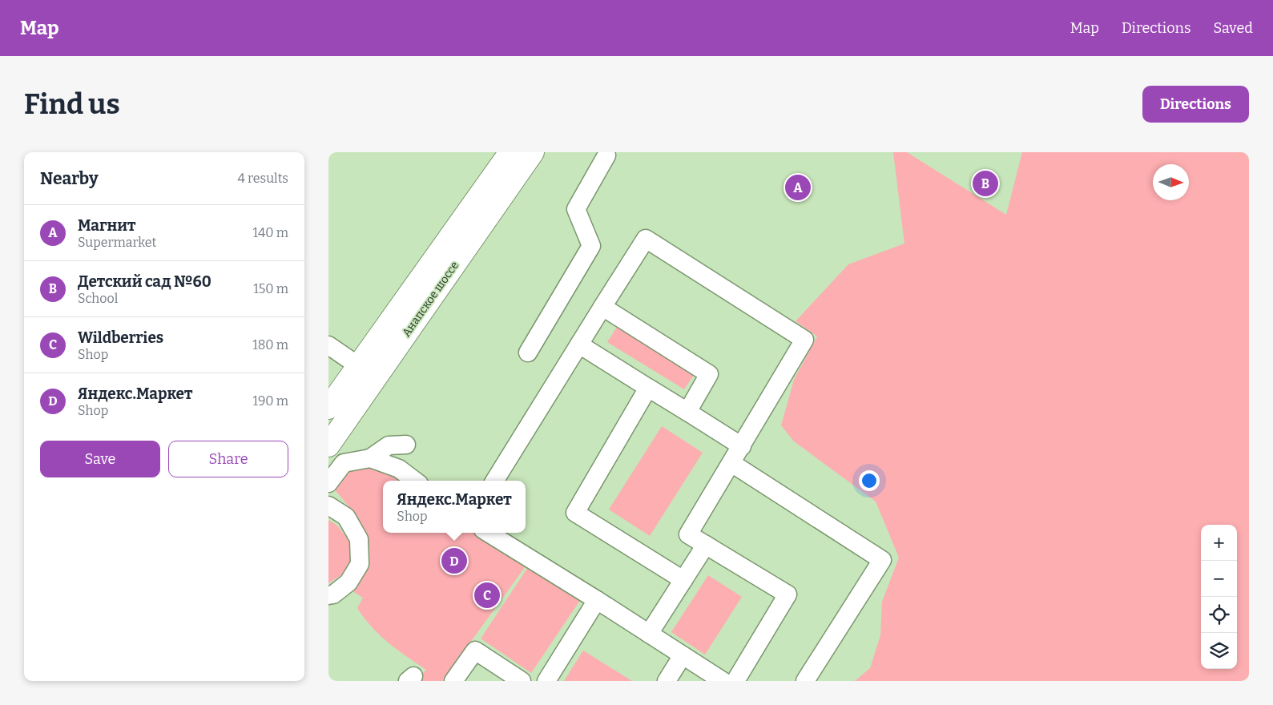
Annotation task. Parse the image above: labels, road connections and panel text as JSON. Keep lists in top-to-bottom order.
{
  "streets": {
    "highway": ["Анапское шоссе"]
  },
  "north": "right",
  "page": {
    "header": "Map",
    "nav": ["Map", "Directions", "Saved"],
    "buttons": [
      "Directions",
      ["Save", "Share"]
    ],
    "title": "Find us",
    "heading": ["Nearby", "4 results"],
    "pins": [
      "B",
      "A",
      "D",
      "C"
    ],
    "list": [
      {
        "mark": "A",
        "name": "Магнит",
        "note": "Supermarket",
        "value": "140 m"
      },
      {
        "mark": "B",
        "name": "Детский сад №60",
        "note": "School",
        "value": "150 m"
      },
      {
        "mark": "C",
        "name": "Wildberries",
        "note": "Shop",
        "value": "180 m"
      },
      {
        "mark": "D",
        "name": "Яндекс.Маркет",
        "note": "Shop",
        "value": "190 m"
      }
    ],
    "popup": ["Яндекс.Маркет", "Shop"],
    "map_buttons": ["+", "−"]
  }
}
